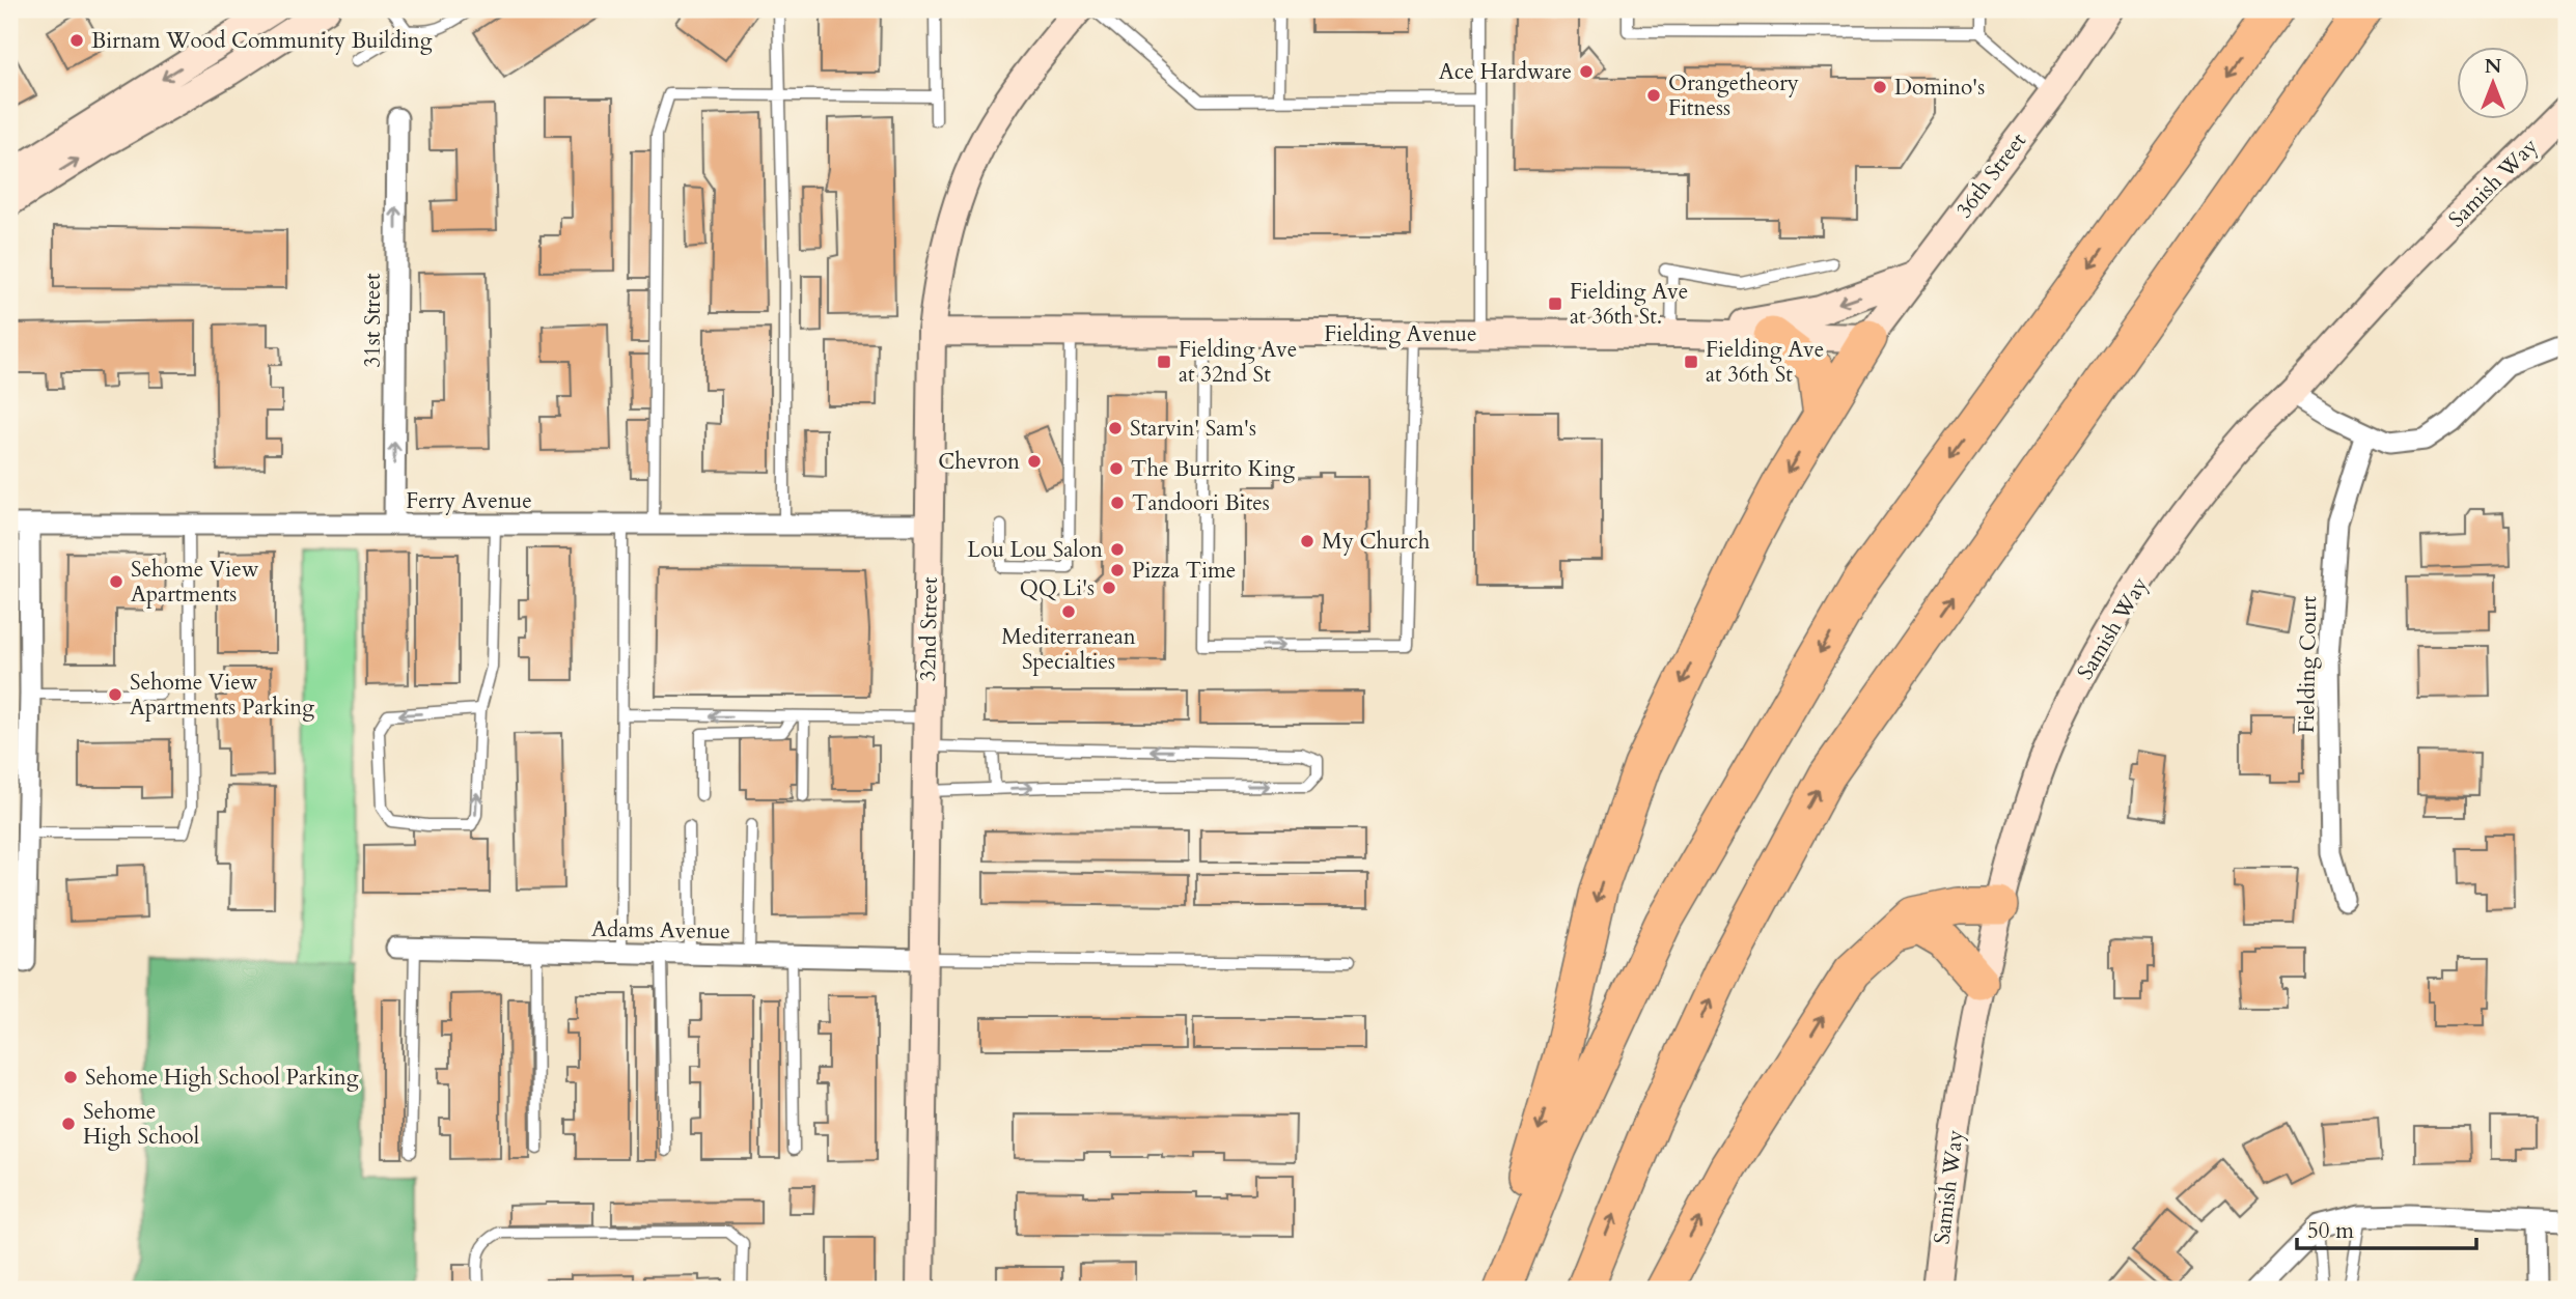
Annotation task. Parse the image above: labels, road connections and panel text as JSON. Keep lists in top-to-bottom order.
{
  "streets": {
    "main road": [
      "36th Street",
      "Samish Way",
      "Fielding Avenue",
      "32nd Street"
    ],
    "street": [
      "31st Street",
      "Ferry Avenue",
      "Fielding Court",
      "Adams Avenue"
    ]
  },
  "crossings": [
    ["36th Street", "Fielding Avenue"],
    ["31st Street", "Ferry Avenue"],
    ["Fielding Avenue", "32nd Street"],
    ["Ferry Avenue", "32nd Street"],
    ["32nd Street", "Adams Avenue"]
  ],
  "one_way": ["31st Street"],
  "places": {
    "other": [
      "Birnam Wood Community Building",
      "Ace Hardware",
      "Domino's",
      "Orangetheory Fitness",
      "Starvin' Sam's",
      "Chevron",
      "The Burrito King",
      "Tandoori Bites",
      "My Church",
      "Lou Lou Salon",
      "Pizza Time",
      "Sehome View Apartments",
      "QQ Li's",
      "Mediterranean Specialties",
      "Sehome View Apartments Parking",
      "Sehome High School Parking",
      "Sehome High School"
    ],
    "transit": ["Fielding Ave at 36th St.", "Fielding Ave at 32nd St", "Fielding Ave at 36th St"]
  },
  "scale_bar": "50 m",
  "north": "top"
}
